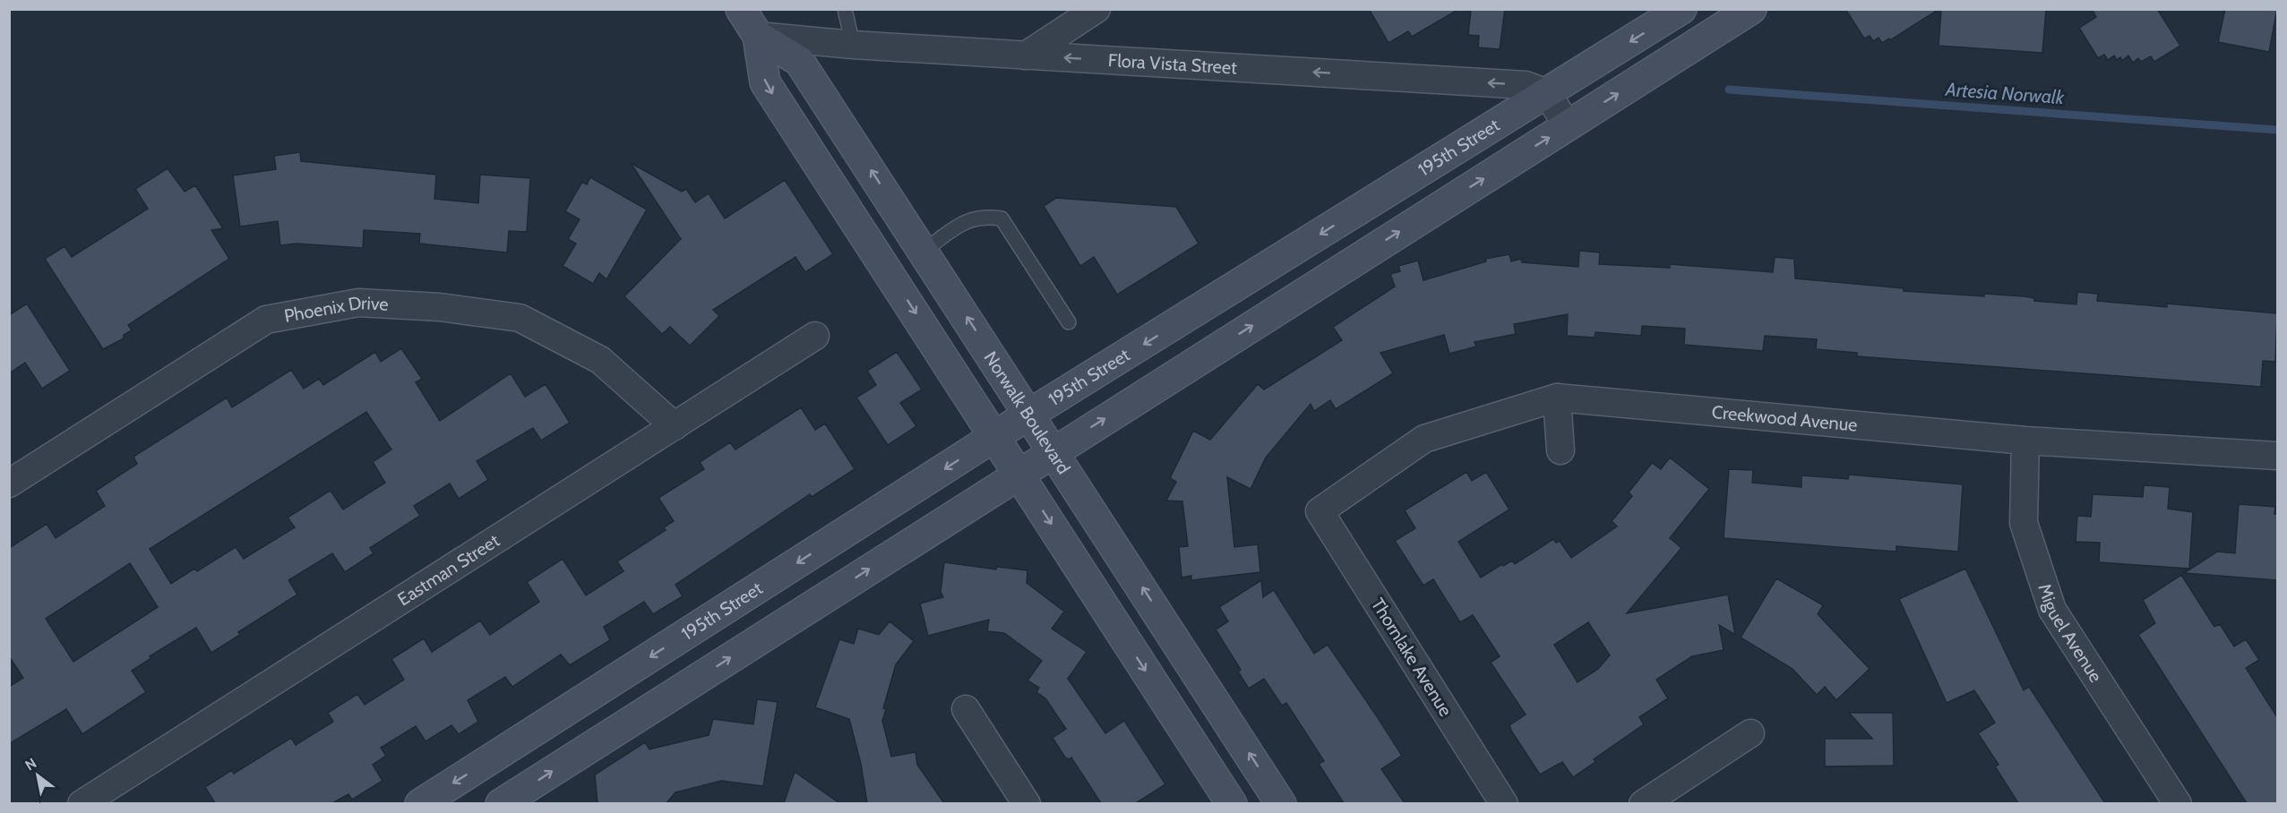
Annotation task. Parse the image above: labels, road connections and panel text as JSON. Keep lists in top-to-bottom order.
{
  "streets": {
    "street": [
      "Flora Vista Street",
      "195th Street",
      "Phoenix Drive",
      "Norwalk Boulevard",
      "Creekwood Avenue",
      "Eastman Street",
      "Miguel Avenue",
      "Thornlake Avenue"
    ]
  },
  "crossings": [
    ["Flora Vista Street", "195th Street"],
    ["Flora Vista Street", "Norwalk Boulevard"],
    ["195th Street", "Norwalk Boulevard"],
    ["Phoenix Drive", "Eastman Street"],
    ["Creekwood Avenue", "Miguel Avenue"],
    ["Creekwood Avenue", "Thornlake Avenue"]
  ],
  "one_way": ["Flora Vista Street"],
  "water": ["Artesia Norwalk"],
  "north": "top left"
}
